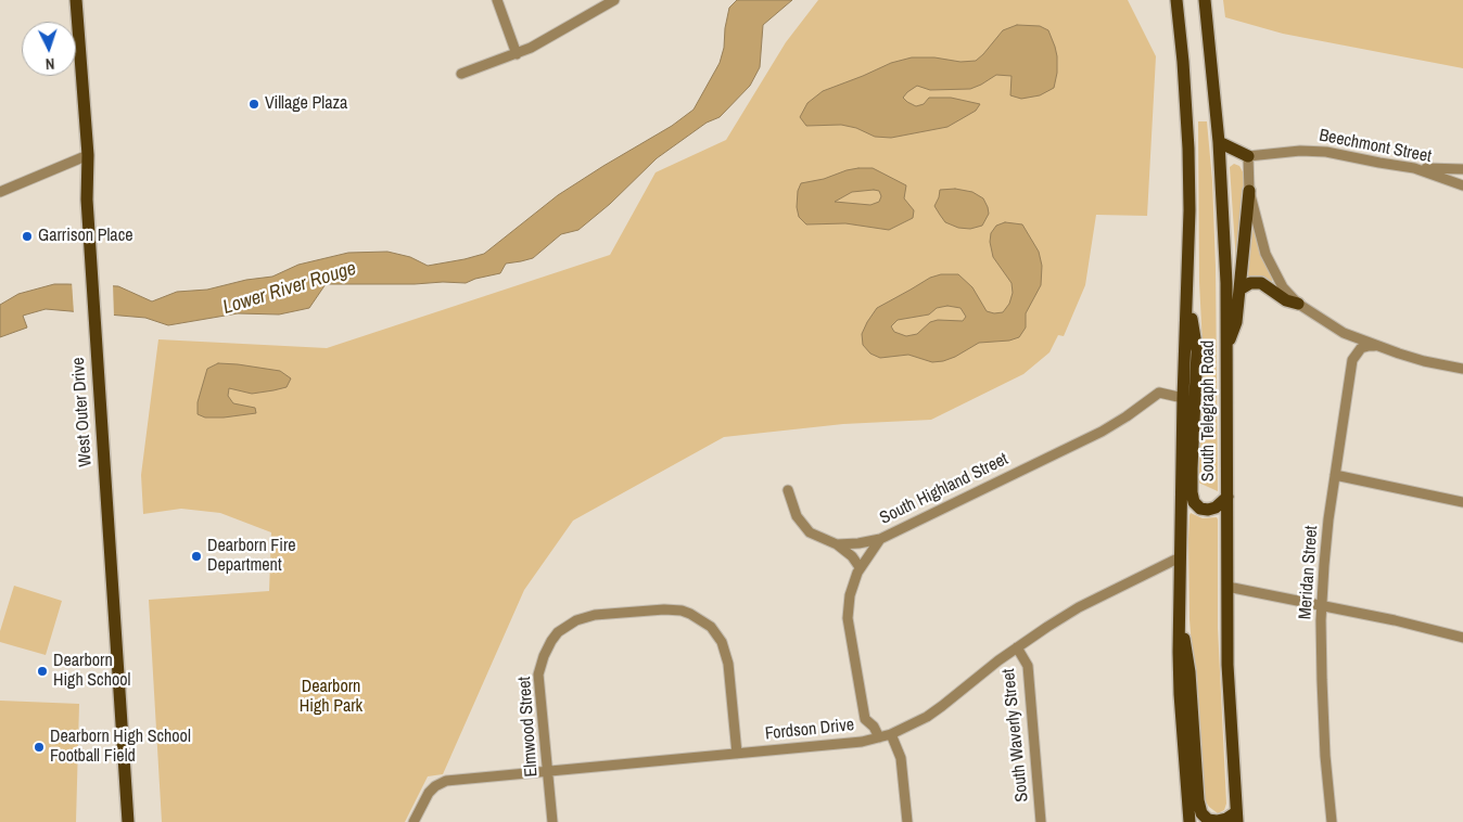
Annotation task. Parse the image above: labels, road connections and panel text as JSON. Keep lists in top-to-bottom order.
{
  "streets": {
    "main road": ["South Telegraph Road", "West Outer Drive"],
    "street": [
      "Beechmont Street",
      "South Highland Street",
      "Meridan Street",
      "Elmwood Street",
      "Fordson Drive",
      "South Waverly Street"
    ]
  },
  "crossings": [
    ["South Telegraph Road", "South Highland Street"],
    ["South Telegraph Road", "Fordson Drive"],
    ["South Highland Street", "Fordson Drive"],
    ["Elmwood Street", "Fordson Drive"],
    ["Fordson Drive", "South Waverly Street"]
  ],
  "water": ["Lower River Rouge"],
  "parks": ["Dearborn High Park"],
  "places": [
    "Village Plaza",
    "Garrison Place",
    "Dearborn Fire Department",
    "Dearborn High School",
    "Dearborn High School Football Field"
  ],
  "north": "bottom"
}
